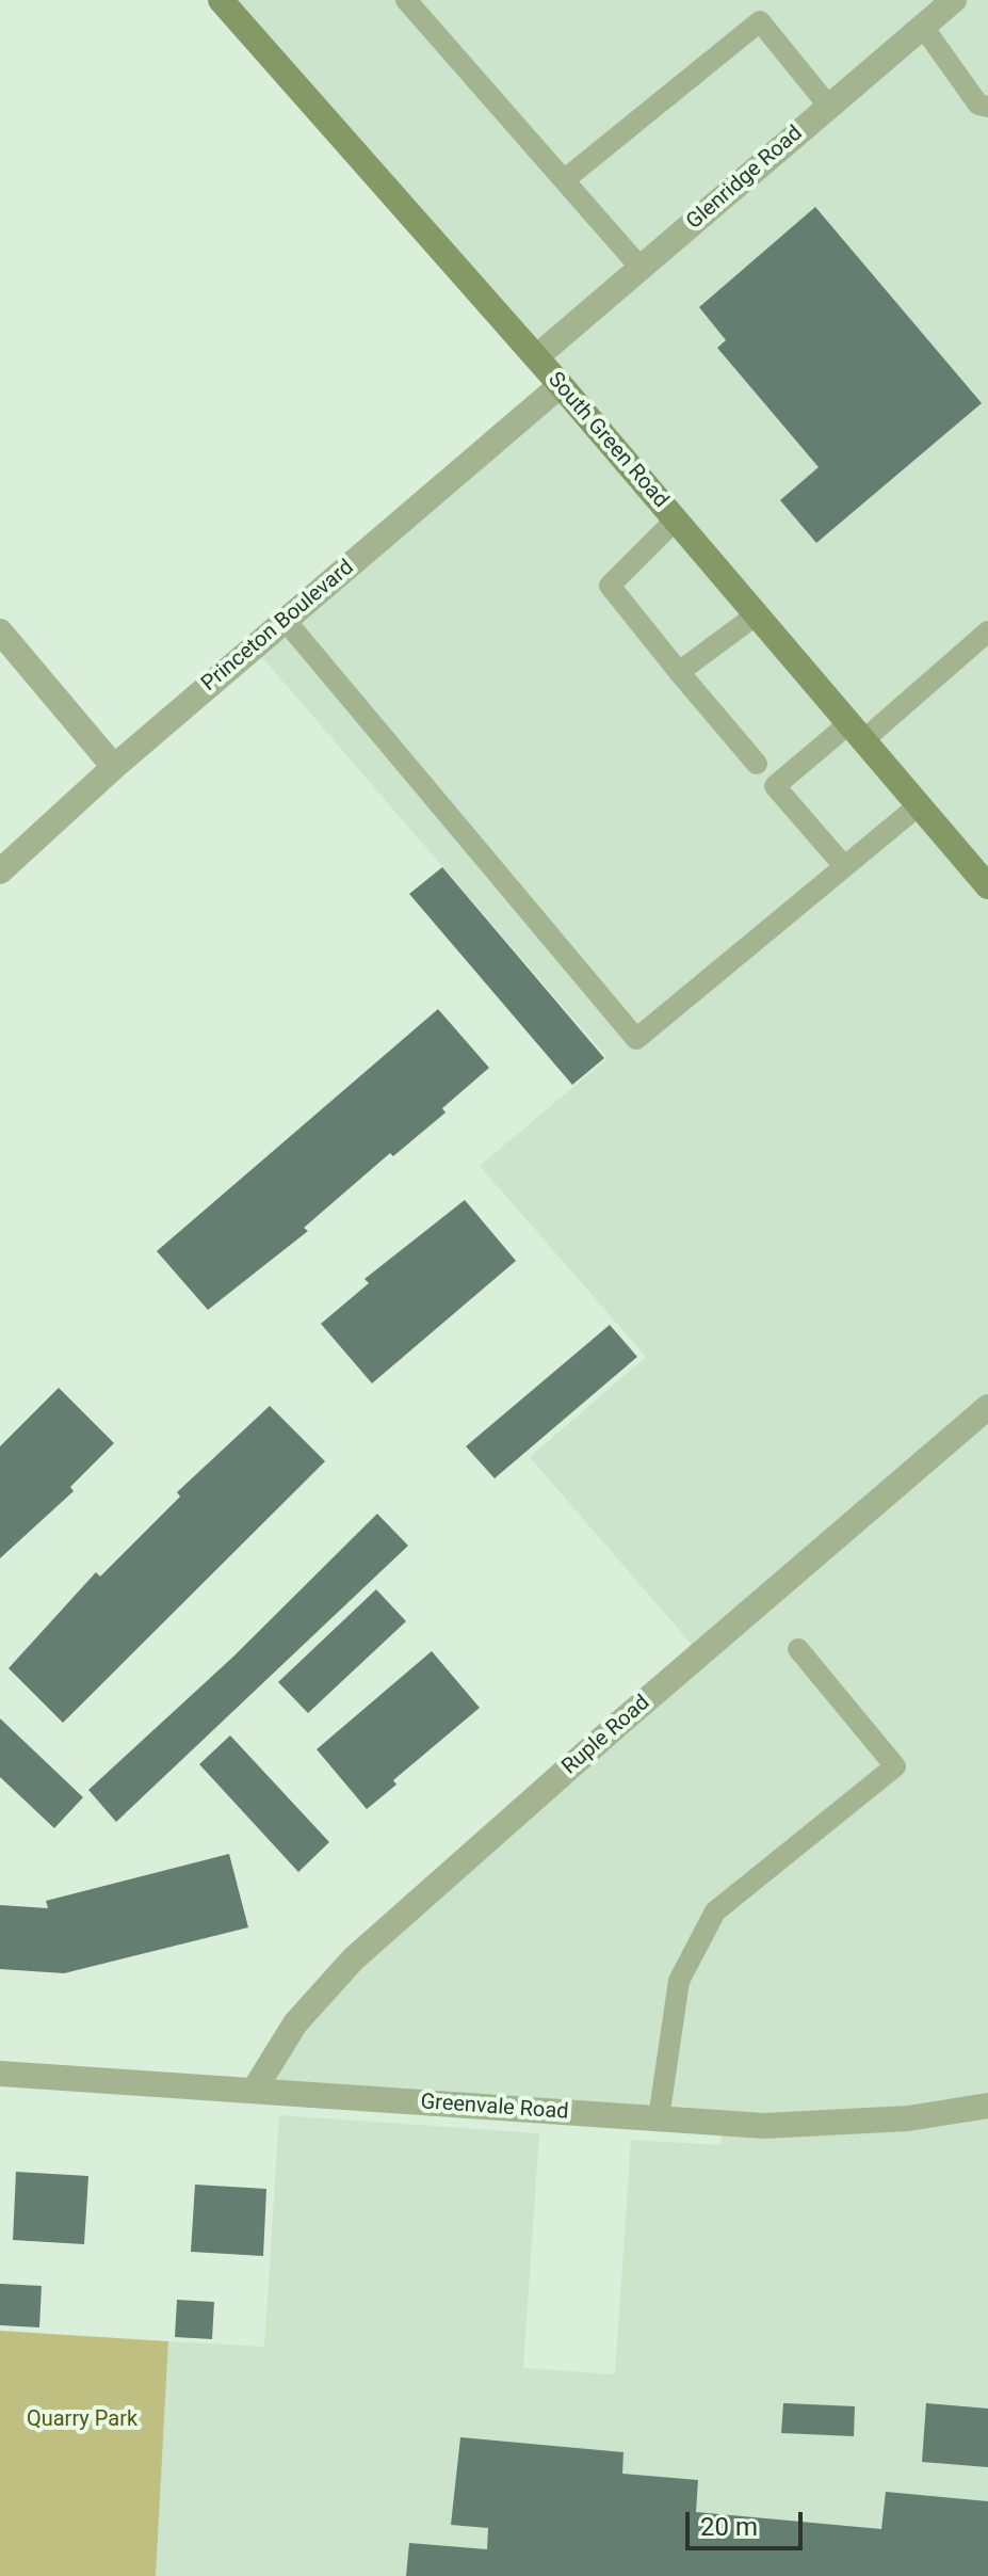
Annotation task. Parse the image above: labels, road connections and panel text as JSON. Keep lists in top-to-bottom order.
{
  "streets": {
    "main road": ["South Green Road"],
    "street": [
      "Glenridge Road",
      "Princeton Boulevard",
      "Ruple Road",
      "Greenvale Road"
    ]
  },
  "crossings": [
    ["Glenridge Road", "South Green Road"],
    ["South Green Road", "Princeton Boulevard"],
    ["Ruple Road", "Greenvale Road"]
  ],
  "parks": ["Quarry Park"],
  "scale_bar": "20 m"
}
